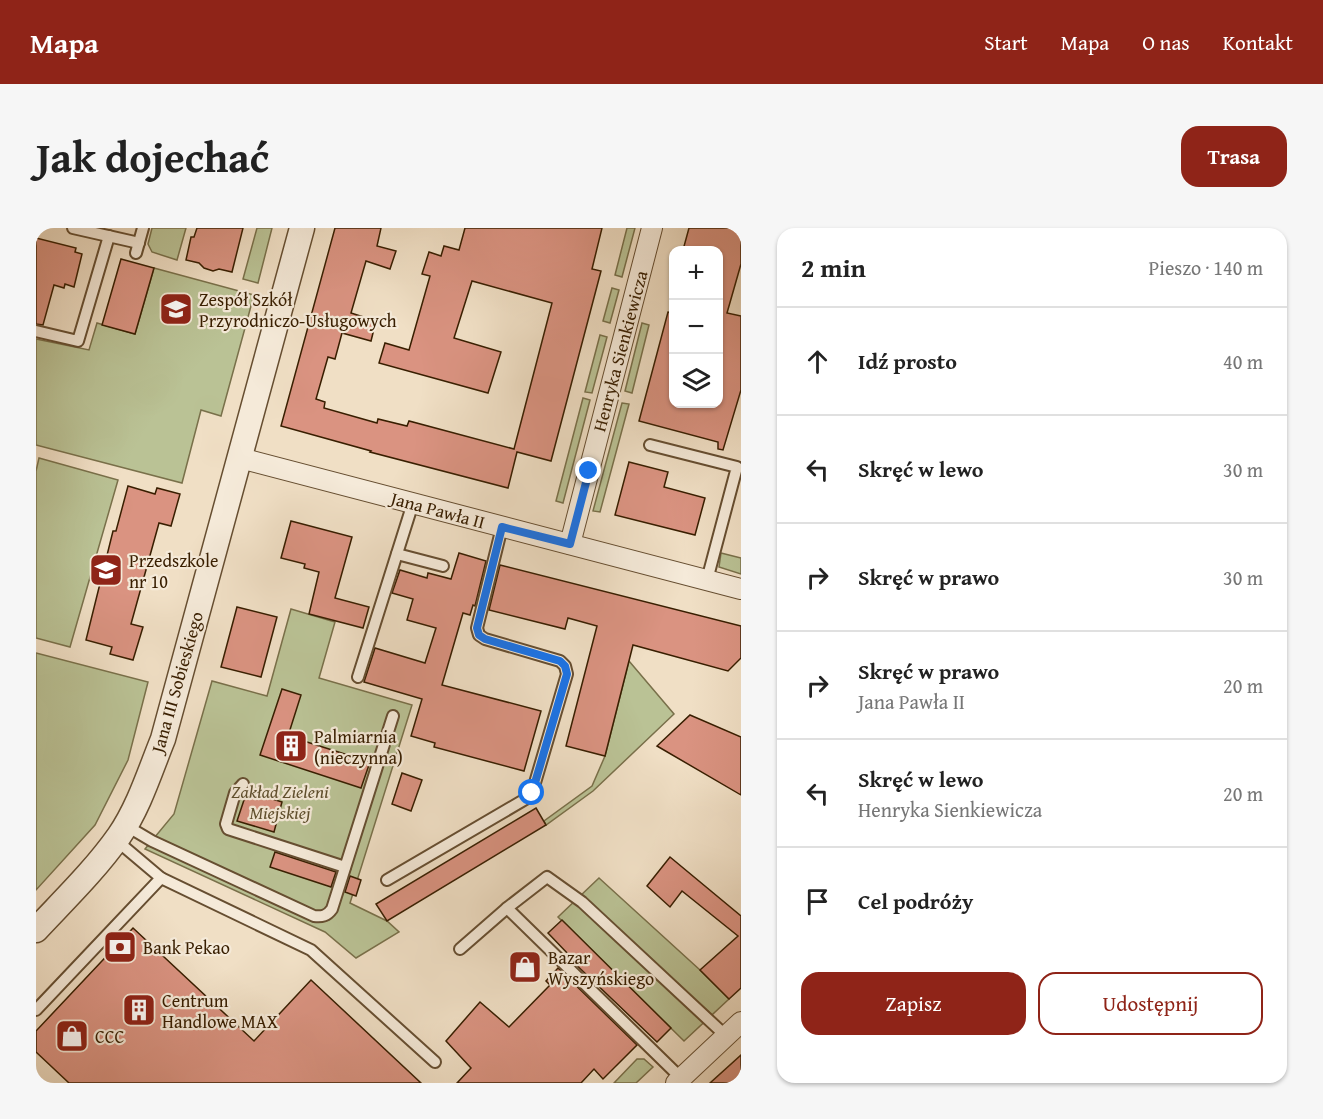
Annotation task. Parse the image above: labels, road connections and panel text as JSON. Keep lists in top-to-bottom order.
{
  "streets": {
    "street": ["Henryka Sienkiewicza", "Jana Pawła II", "Jana III Sobieskiego"]
  },
  "crossings": [
    ["Henryka Sienkiewicza", "Jana Pawła II"],
    ["Jana Pawła II", "Jana III Sobieskiego"]
  ],
  "parks": ["Zakład Zieleni Miejskiej"],
  "places": {
    "school or university": ["Zespół Szkół Przyrodniczo-Usługowych", "Przedszkole nr 10"],
    "building": ["Palmiarnia (nieczynna)", "Centrum Handlowe MAX"],
    "bank": ["Bank Pekao"],
    "shop": ["Bazar Wyszyńskiego", "CCC"]
  },
  "page": {
    "header": "Mapa",
    "nav": [
      "Start",
      "Mapa",
      "O nas",
      "Kontakt"
    ],
    "title": "Jak dojechać",
    "buttons": [
      "Trasa",
      ["Zapisz", "Udostępnij"]
    ],
    "heading": ["2 min", "Pieszo · 140 m"],
    "map_buttons": ["+", "−"],
    "list": [
      ["Idź prosto", "40 m"],
      ["Skręć w lewo", "30 m"],
      ["Skręć w prawo", "30 m"],
      ["Skręć w prawo", "Jana Pawła II", "20 m"],
      ["Skręć w lewo", "Henryka Sienkiewicza", "20 m"],
      "Cel podróży"
    ]
  }
}
